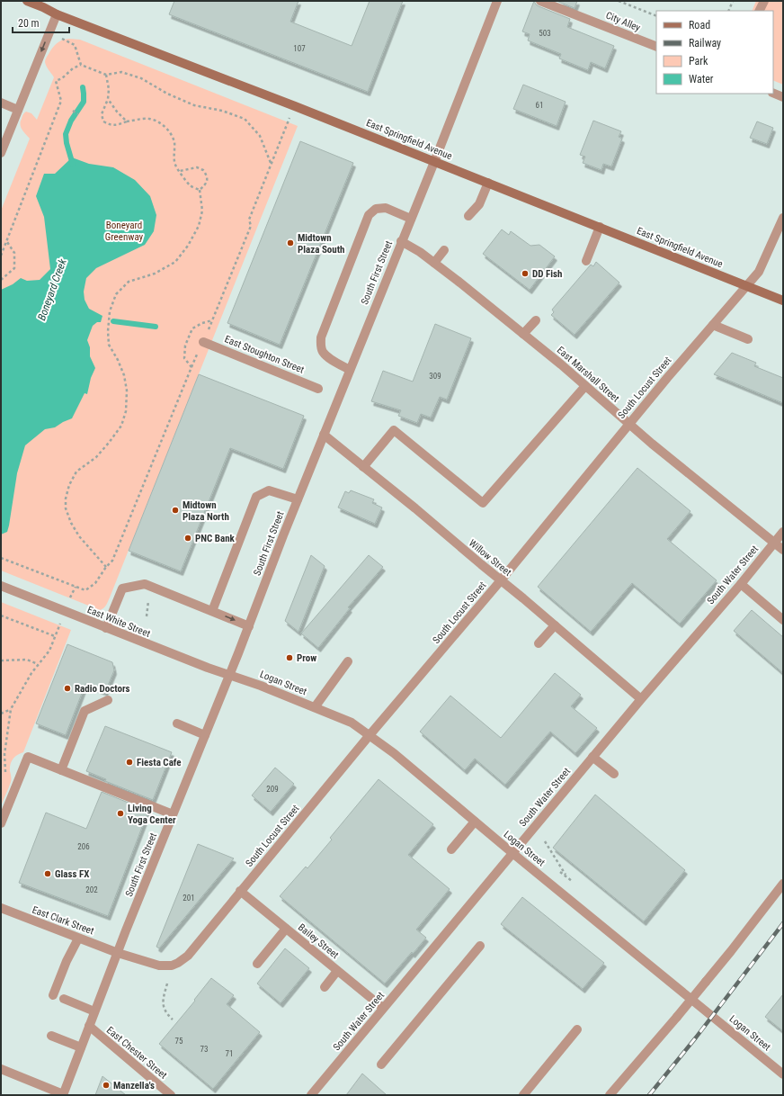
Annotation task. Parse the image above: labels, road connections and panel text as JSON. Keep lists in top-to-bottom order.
{
  "streets": {
    "main road": ["East Springfield Avenue"],
    "street": [
      "City Alley",
      "South First Street",
      "East Stoughton Street",
      "East Marshall Street",
      "South Locust Street",
      "Willow Street",
      "South Water Street",
      "East White Street",
      "Logan Street",
      "East Clark Street",
      "Bailey Street",
      "East Chester Street"
    ]
  },
  "crossings": [
    ["East Springfield Avenue", "South First Street"],
    ["East Springfield Avenue", "South Locust Street"],
    ["South First Street", "East Marshall Street"],
    ["South First Street", "South Locust Street"],
    ["South First Street", "Willow Street"],
    ["South First Street", "East White Street"],
    ["South First Street", "Logan Street"],
    ["South First Street", "East Clark Street"],
    ["South First Street", "East Chester Street"],
    ["East Marshall Street", "South Locust Street"],
    ["East Marshall Street", "South Water Street"],
    ["South Locust Street", "Willow Street"],
    ["South Locust Street", "Logan Street"],
    ["South Locust Street", "East Clark Street"],
    ["South Locust Street", "Bailey Street"],
    ["Willow Street", "South Water Street"],
    ["South Water Street", "Logan Street"],
    ["South Water Street", "Bailey Street"],
    ["East White Street", "Logan Street"]
  ],
  "water": ["Boneyard Creek"],
  "parks": ["Boneyard Greenway"],
  "places": [
    "Midtown Plaza South",
    "DD Fish",
    "Midtown Plaza North",
    "PNC Bank",
    "Prow",
    "Radio Doctors",
    "Fiesta Cafe",
    "Living Yoga Center",
    "Glass FX",
    "Manzella's"
  ],
  "house_numbers": [
    "503",
    "107",
    "61",
    "309",
    "209",
    "206",
    "202",
    "201",
    "75",
    "73",
    "71"
  ],
  "legend": [
    "Road",
    "Railway",
    "Park",
    "Water"
  ],
  "scale_bar": "20 m"
}
